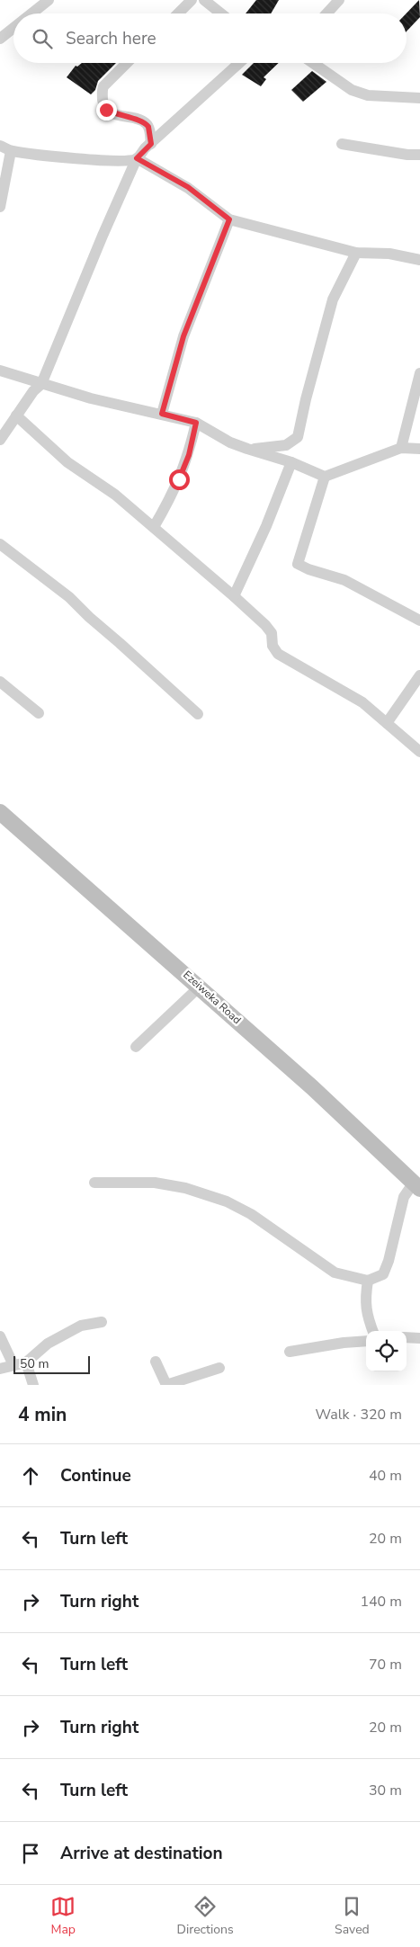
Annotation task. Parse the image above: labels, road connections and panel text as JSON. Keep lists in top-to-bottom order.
{
  "streets": {
    "main road": ["Ezeiweka Road"]
  },
  "scale_bar": "50 m",
  "page": {
    "search": "Search here",
    "scale": "50 m",
    "heading": ["4 min", "Walk · 320 m"],
    "list": [
      ["Continue", "40 m"],
      ["Turn left", "20 m"],
      ["Turn right", "140 m"],
      ["Turn left", "70 m"],
      ["Turn right", "20 m"],
      ["Turn left", "30 m"],
      "Arrive at destination"
    ],
    "nav": ["Map", "Directions", "Saved"]
  }
}
